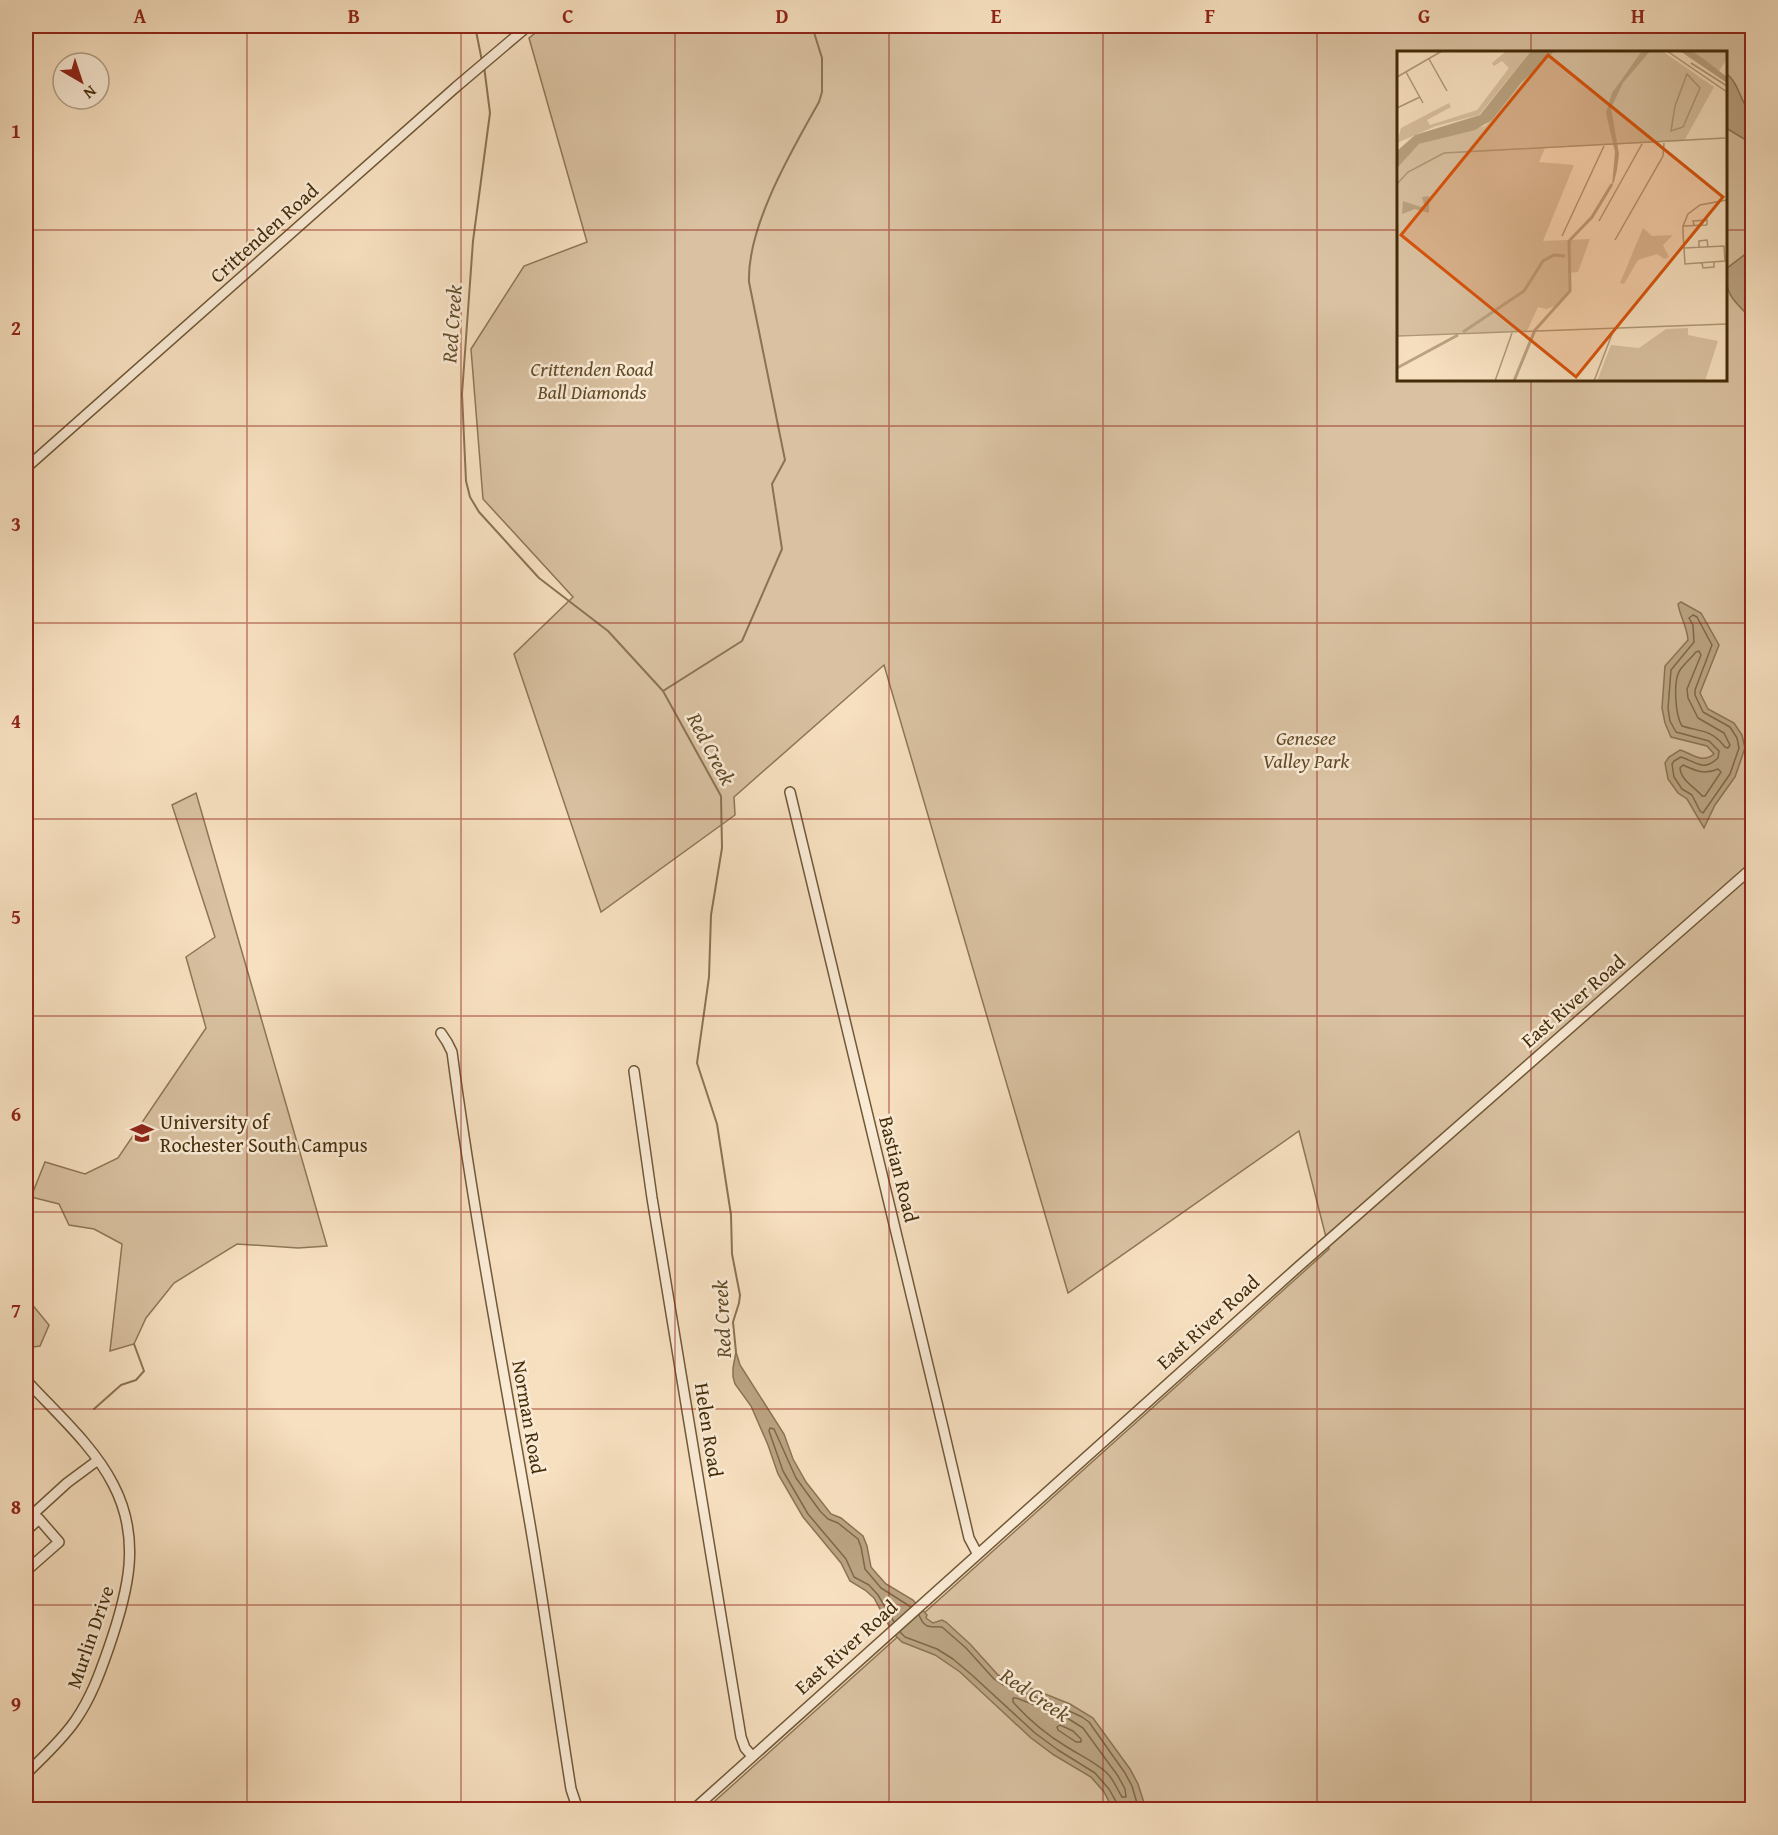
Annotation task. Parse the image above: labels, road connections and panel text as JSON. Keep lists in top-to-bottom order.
{
  "streets": {
    "street": [
      "Crittenden Road",
      "East River Road",
      "Bastian Road",
      "Norman Road",
      "Helen Road",
      "Murlin Drive"
    ]
  },
  "crossings": [
    ["East River Road", "Bastian Road"],
    ["East River Road", "Helen Road"]
  ],
  "water": ["Red Creek"],
  "parks": ["Crittenden Road Ball Diamonds", "Genesee Valley Park"],
  "places": {
    "school or university": ["University of Rochester South Campus"]
  },
  "north": "bottom right",
  "grid": {
    "columns": [
      "A",
      "B",
      "C",
      "D",
      "E",
      "F",
      "G",
      "H"
    ],
    "rows": [
      "1",
      "2",
      "3",
      "4",
      "5",
      "6",
      "7",
      "8",
      "9"
    ]
  }
}
